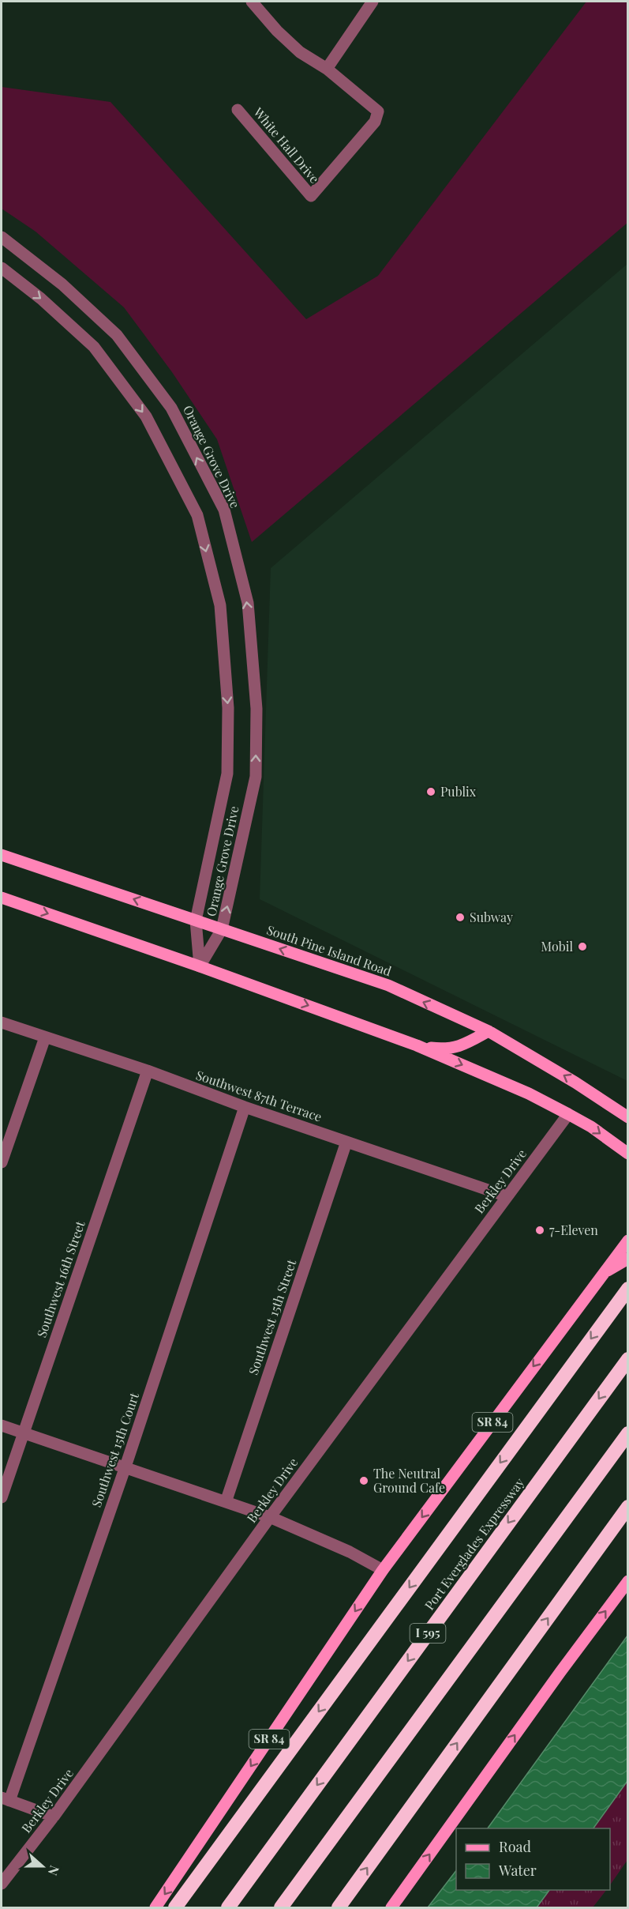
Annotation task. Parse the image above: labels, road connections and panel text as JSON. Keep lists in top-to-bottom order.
{
  "streets": {
    "highway": ["Port Everglades Expressway", "I 595"],
    "main road": ["South Pine Island Road", "SR 84"],
    "street": [
      "White Hall Drive",
      "Orange Grove Drive",
      "Southwest 87th Terrace",
      "Berkley Drive",
      "Southwest 16th Street",
      "Southwest 15th Street",
      "Southwest 15th Court"
    ]
  },
  "crossings": [
    ["Orange Grove Drive", "South Pine Island Road"],
    ["Southwest 87th Terrace", "Berkley Drive"],
    ["Southwest 87th Terrace", "Southwest 16th Street"],
    ["Southwest 87th Terrace", "Southwest 15th Street"],
    ["Southwest 87th Terrace", "Southwest 15th Court"]
  ],
  "places": [
    "Publix",
    "Subway",
    "Mobil",
    "7-Eleven",
    "The Neutral Ground Cafe"
  ],
  "legend": ["Road", "Water"],
  "north": "right"
}
